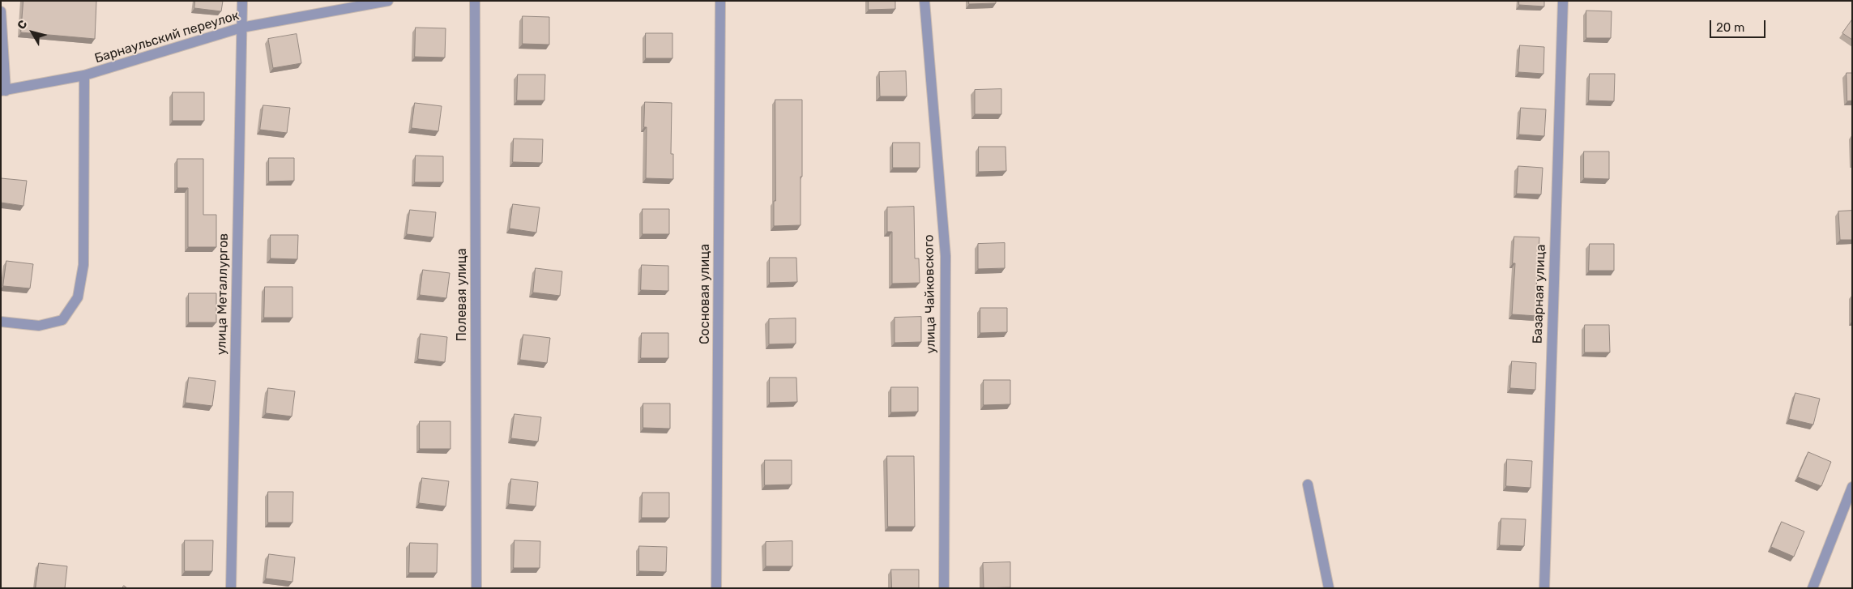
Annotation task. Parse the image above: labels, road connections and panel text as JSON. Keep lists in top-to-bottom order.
{
  "streets": {
    "street": [
      "Барнаульский переулок",
      "улица Металлургов",
      "Сосновая улица",
      "улица Чайковского",
      "Базарная улица",
      "Полевая улица"
    ]
  },
  "crossings": [
    ["Барнаульский переулок", "улица Металлургов"]
  ],
  "scale_bar": "20 m",
  "north": "top left"
}
